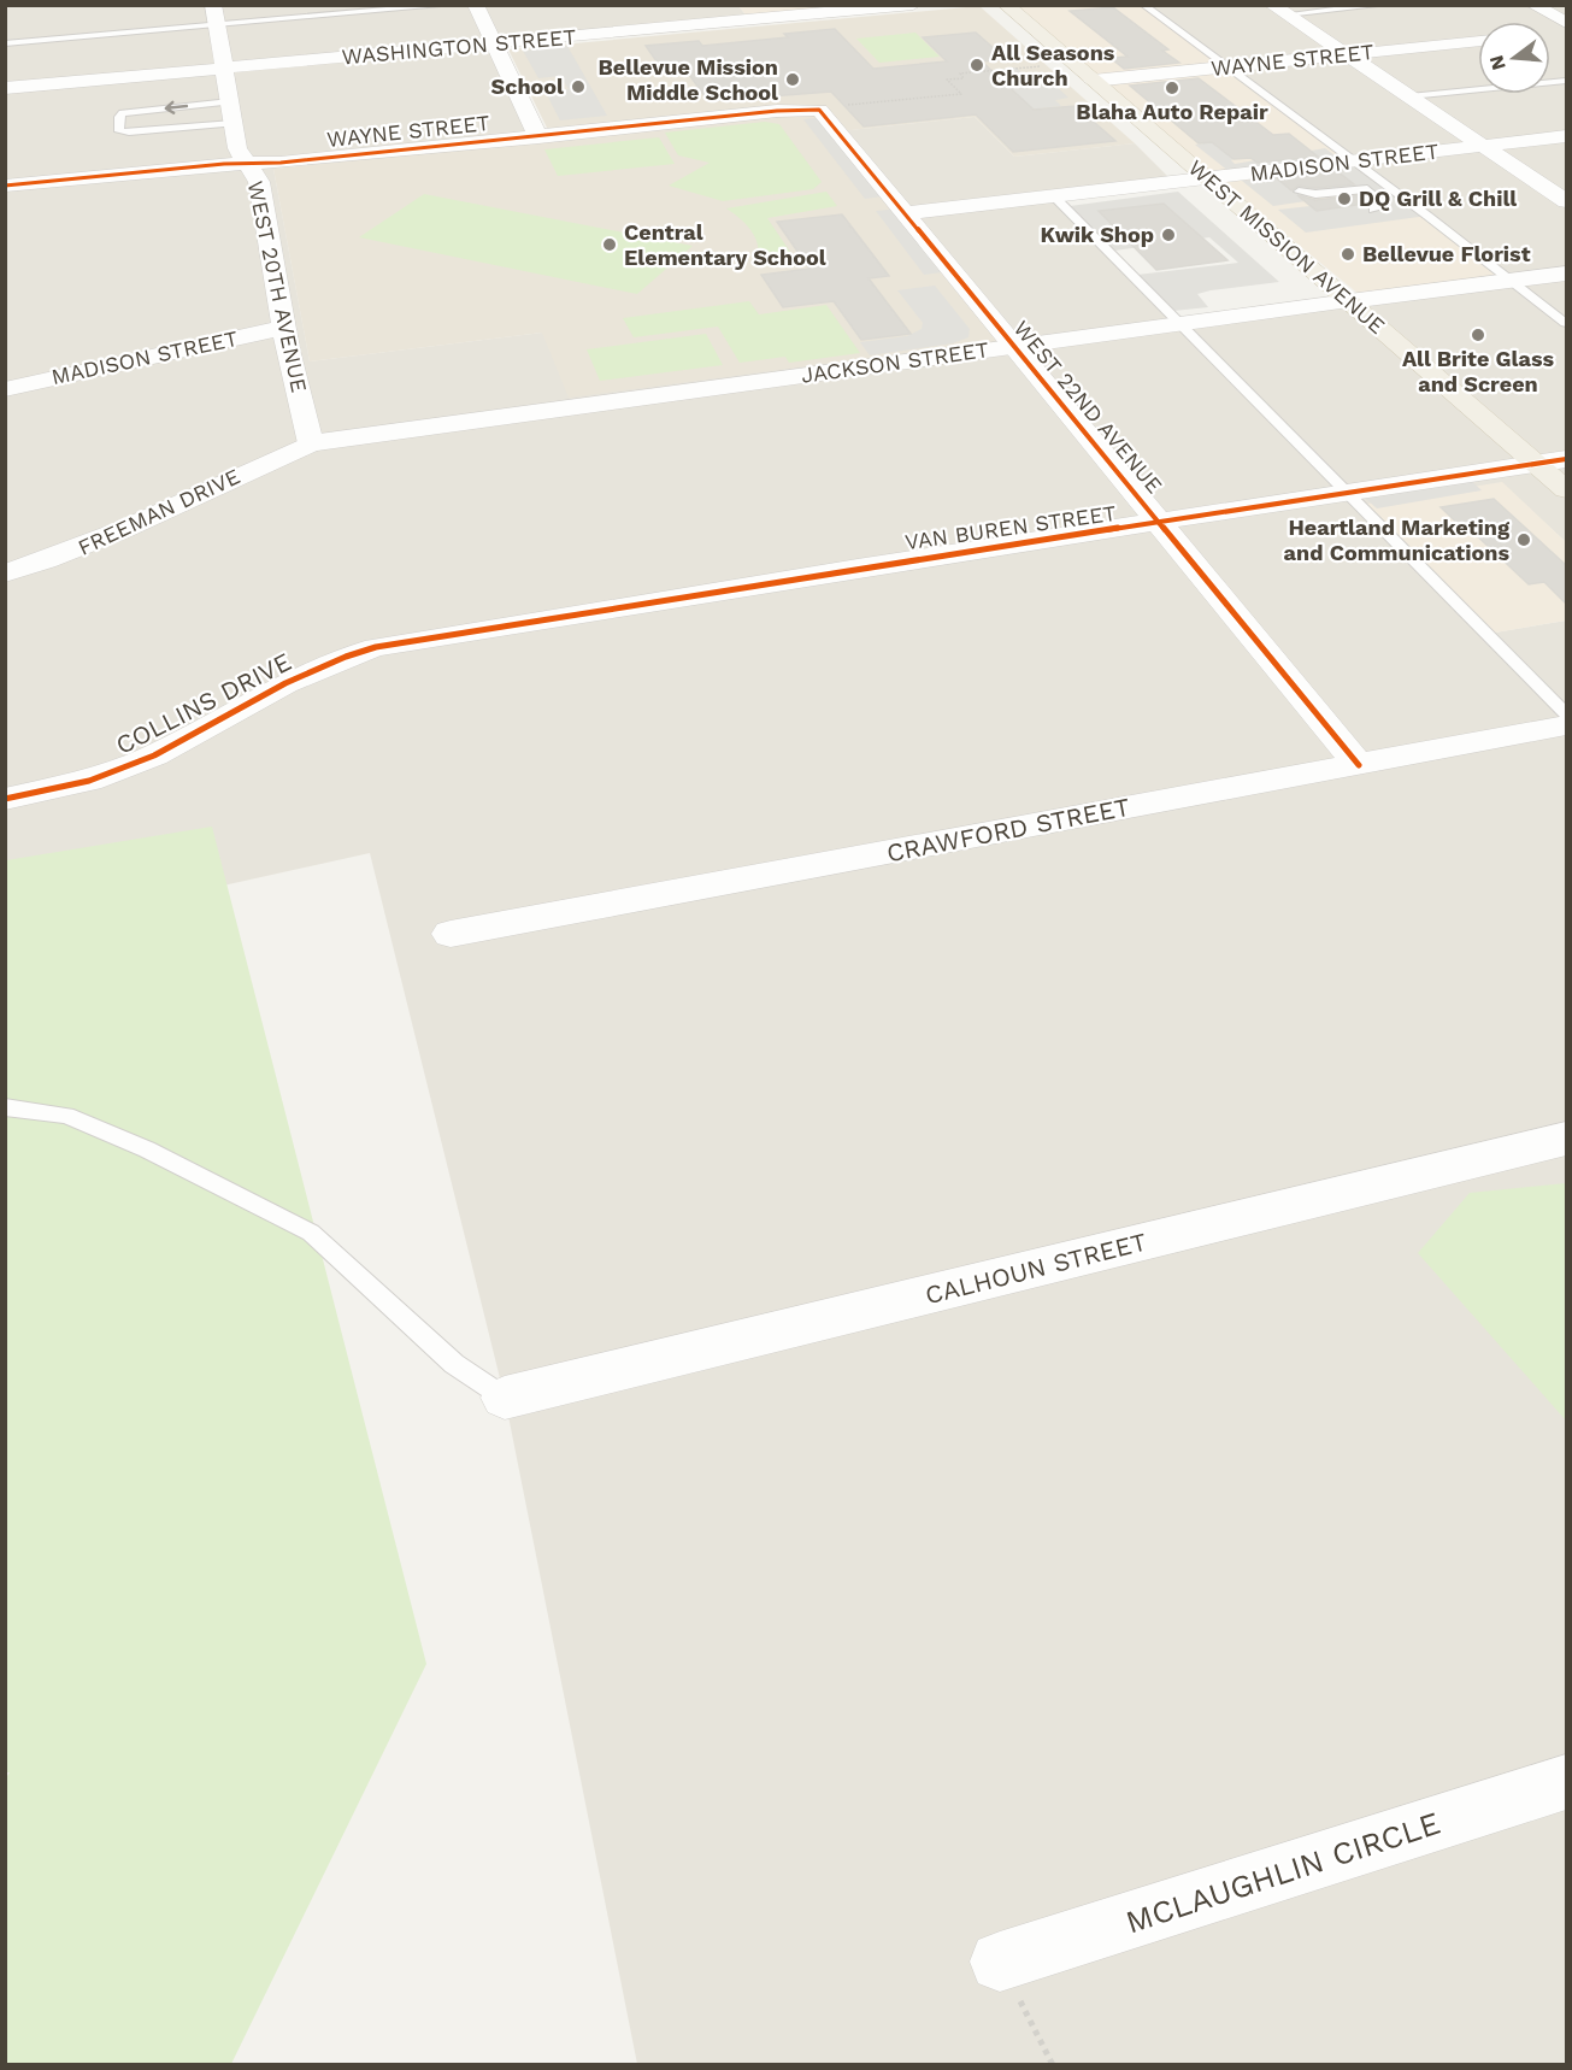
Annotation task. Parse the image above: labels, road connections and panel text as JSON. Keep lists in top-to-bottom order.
{
  "streets": {
    "main road": ["WEST MISSION AVENUE"],
    "street": [
      "WASHINGTON STREET",
      "WAYNE STREET",
      "MADISON STREET",
      "WEST 20TH AVENUE",
      "JACKSON STREET",
      "WEST 22ND AVENUE",
      "FREEMAN DRIVE",
      "VAN BUREN STREET",
      "COLLINS DRIVE",
      "CRAWFORD STREET",
      "CALHOUN STREET",
      "MCLAUGHLIN CIRCLE"
    ]
  },
  "crossings": [
    ["WASHINGTON STREET", "WEST 20TH AVENUE"],
    ["WAYNE STREET", "WEST MISSION AVENUE"],
    ["WAYNE STREET", "WEST 20TH AVENUE"],
    ["WAYNE STREET", "WEST 22ND AVENUE"],
    ["MADISON STREET", "WEST MISSION AVENUE"],
    ["MADISON STREET", "WEST 20TH AVENUE"],
    ["MADISON STREET", "WEST 22ND AVENUE"],
    ["WEST MISSION AVENUE", "JACKSON STREET"],
    ["WEST MISSION AVENUE", "VAN BUREN STREET"],
    ["WEST 20TH AVENUE", "JACKSON STREET"],
    ["WEST 20TH AVENUE", "FREEMAN DRIVE"],
    ["JACKSON STREET", "WEST 22ND AVENUE"],
    ["JACKSON STREET", "FREEMAN DRIVE"],
    ["WEST 22ND AVENUE", "VAN BUREN STREET"],
    ["WEST 22ND AVENUE", "CRAWFORD STREET"],
    ["VAN BUREN STREET", "COLLINS DRIVE"]
  ],
  "places": [
    "All Seasons Church",
    "Bellevue Mission Middle School",
    "School",
    "Blaha Auto Repair",
    "DQ Grill & Chill",
    "Kwik Shop",
    "Central Elementary School",
    "Bellevue Florist",
    "All Brite Glass and Screen",
    "Heartland Marketing and Communications"
  ],
  "north": "left"
}
